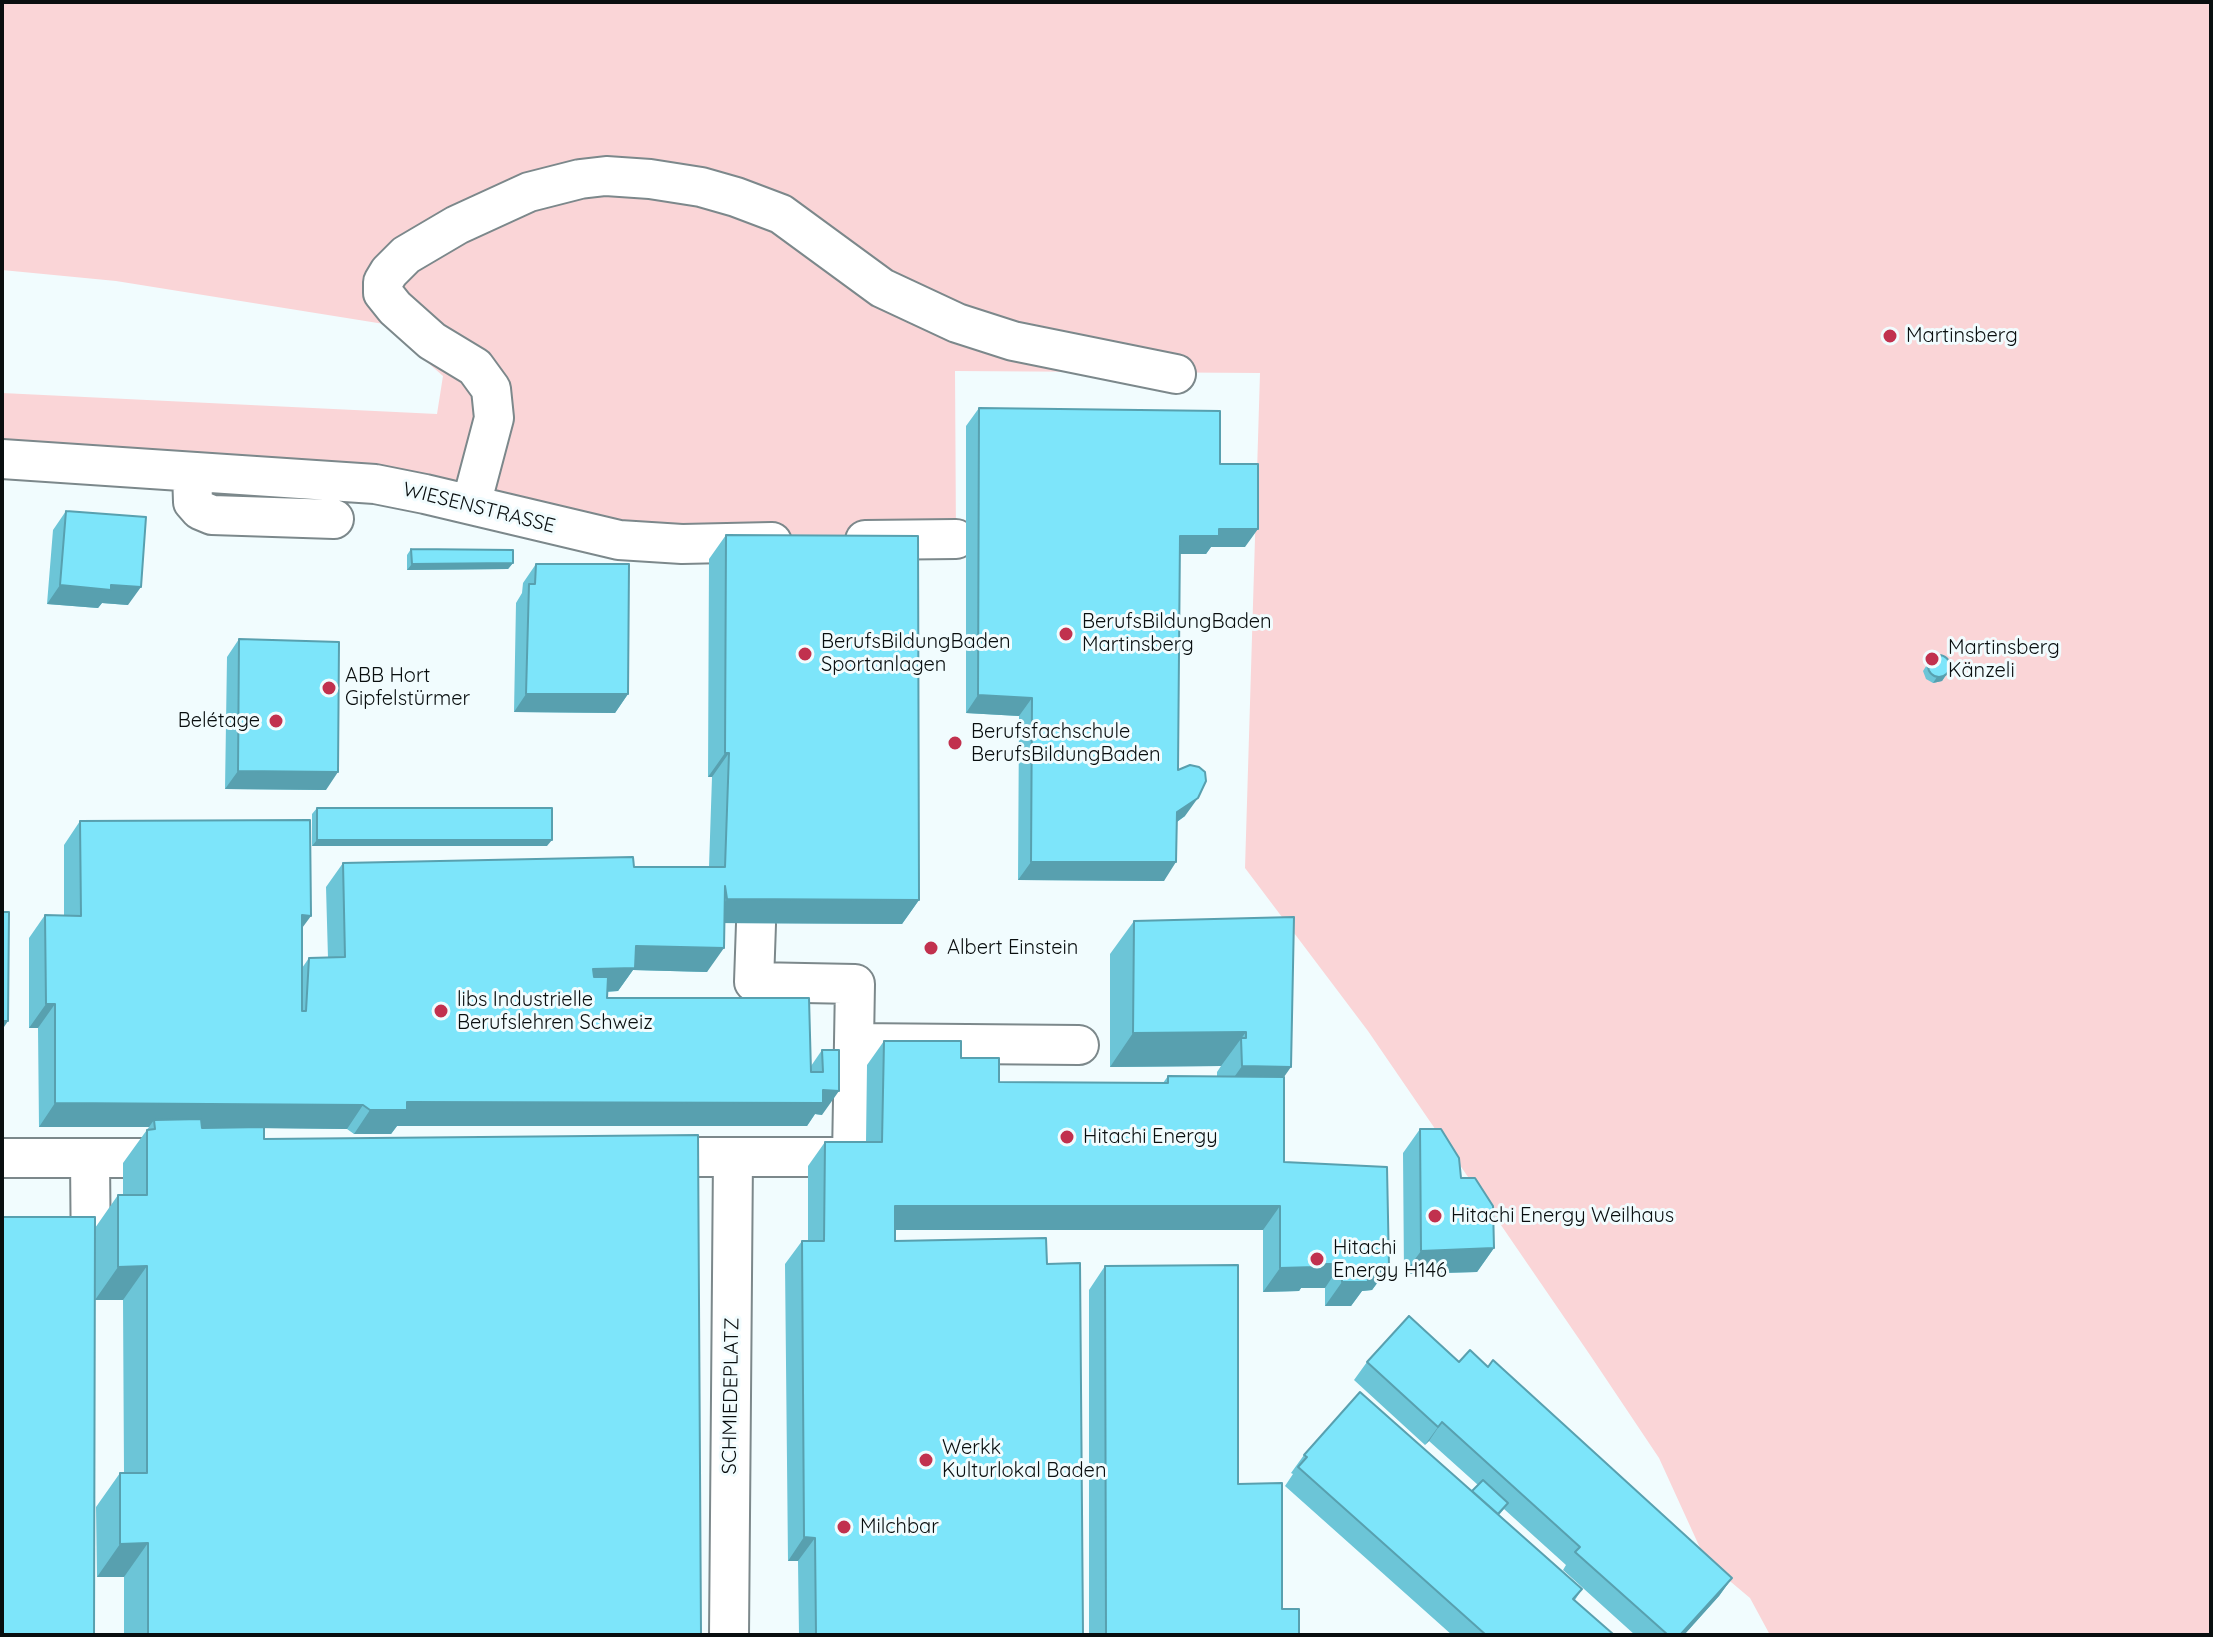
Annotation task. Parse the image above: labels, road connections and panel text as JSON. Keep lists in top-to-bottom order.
{
  "streets": {
    "street": ["WIESENSTRASSE", "SCHMIEDEPLATZ"]
  },
  "places": [
    "Martinsberg",
    "BerufsBildungBaden Martinsberg",
    "BerufsBildungBaden Sportanlagen",
    "Martinsberg Känzeli",
    "ABB Hort Gipfelstürmer",
    "Belétage",
    "Berufsfachschule BerufsBildungBaden",
    "Albert Einstein",
    "libs Industrielle Berufslehren Schweiz",
    "Hitachi Energy",
    "Hitachi Energy Weilhaus",
    "Hitachi Energy H146",
    "Werkk Kulturlokal Baden",
    "Milchbar"
  ]
}
